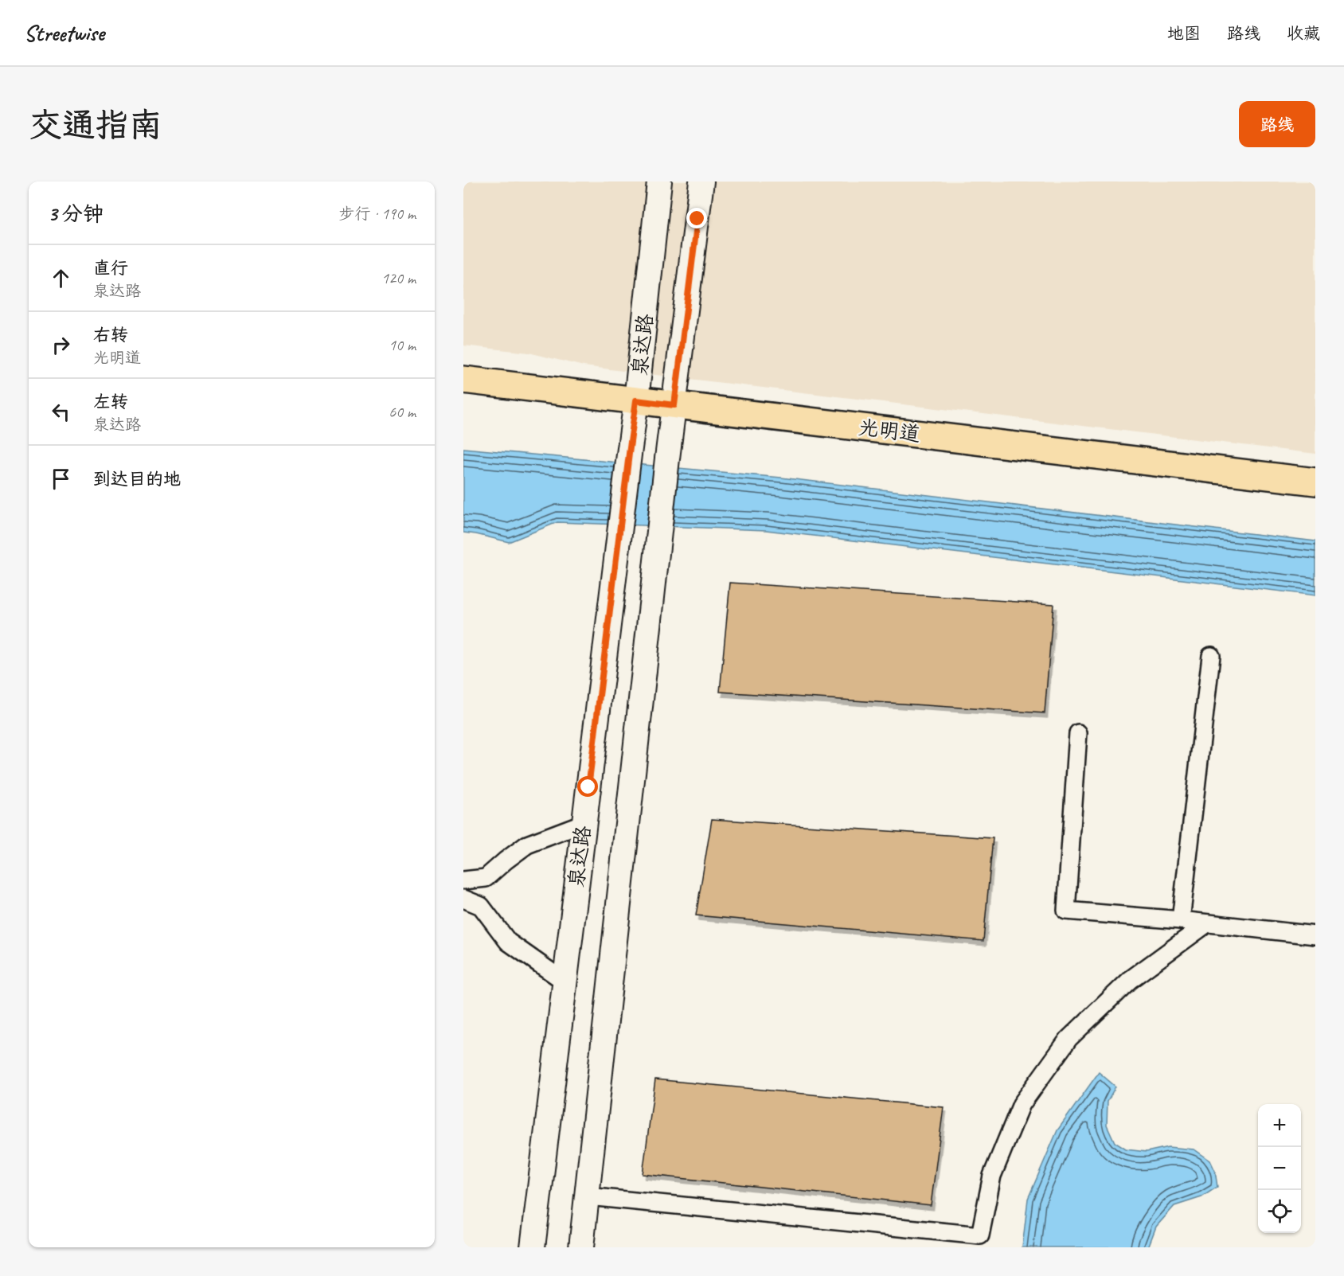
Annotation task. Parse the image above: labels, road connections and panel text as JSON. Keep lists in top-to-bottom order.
{
  "streets": {
    "main road": ["泉达路", "光明道"]
  },
  "crossings": [
    ["泉达路", "光明道"]
  ],
  "page": {
    "header": "Streetwise",
    "nav": ["地图", "路线", "收藏"],
    "buttons": "路线",
    "title": "交通指南",
    "heading": ["3 分钟", "步行 · 190 m"],
    "list": [
      ["直行", "泉达路", "120 m"],
      ["右转", "光明道", "10 m"],
      ["左转", "泉达路", "60 m"],
      "到达目的地"
    ],
    "map_buttons": ["+", "−"]
  }
}
